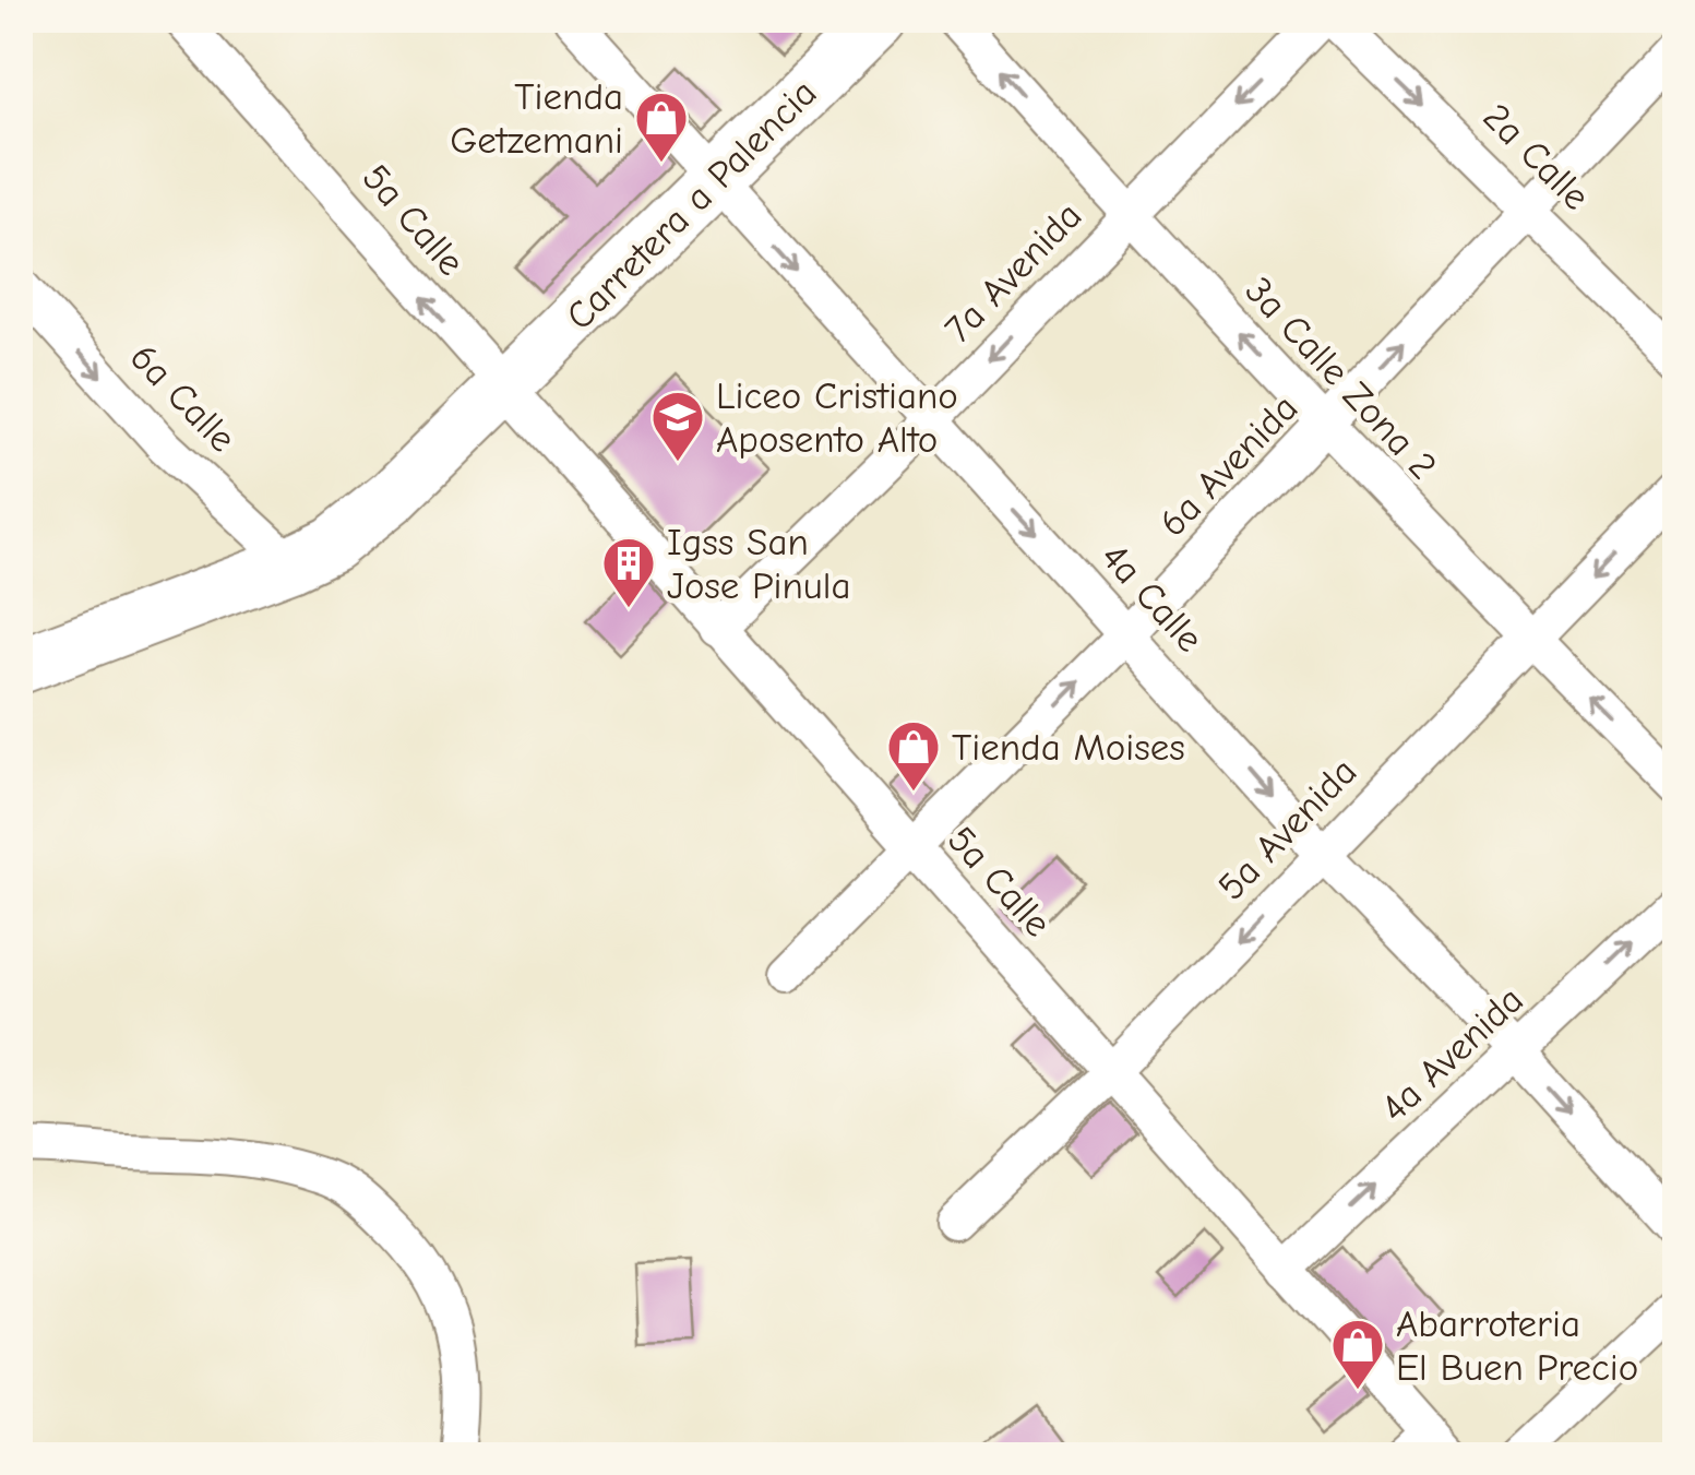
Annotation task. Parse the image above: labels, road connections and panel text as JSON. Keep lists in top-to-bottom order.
{
  "streets": {
    "main road": ["Carretera a Palencia"],
    "street": [
      "2a Calle",
      "5a Calle",
      "7a Avenida",
      "3a Calle Zona 2",
      "6a Calle",
      "6a Avenida",
      "4a Calle",
      "5a Avenida",
      "4a Avenida"
    ]
  },
  "crossings": [
    ["2a Calle", "6a Avenida"],
    ["Carretera a Palencia", "5a Calle"],
    ["Carretera a Palencia", "6a Calle"],
    ["Carretera a Palencia", "4a Calle"],
    ["5a Calle", "7a Avenida"],
    ["5a Calle", "6a Avenida"],
    ["5a Calle", "5a Avenida"],
    ["5a Calle", "4a Avenida"],
    ["7a Avenida", "3a Calle Zona 2"],
    ["7a Avenida", "4a Calle"],
    ["3a Calle Zona 2", "6a Avenida"],
    ["3a Calle Zona 2", "5a Avenida"],
    ["6a Avenida", "4a Calle"],
    ["4a Calle", "5a Avenida"],
    ["4a Calle", "4a Avenida"]
  ],
  "one_way": [
    "2a Calle",
    "7a Avenida",
    "3a Calle Zona 2",
    "6a Calle",
    "6a Avenida",
    "4a Calle",
    "5a Avenida"
  ],
  "places": {
    "shop": ["Tienda Getzemani", "Tienda Moises", "Abarroteria El Buen Precio"],
    "school or university": ["Liceo Cristiano Aposento Alto"],
    "building": ["Igss San Jose Pinula"]
  }
}
